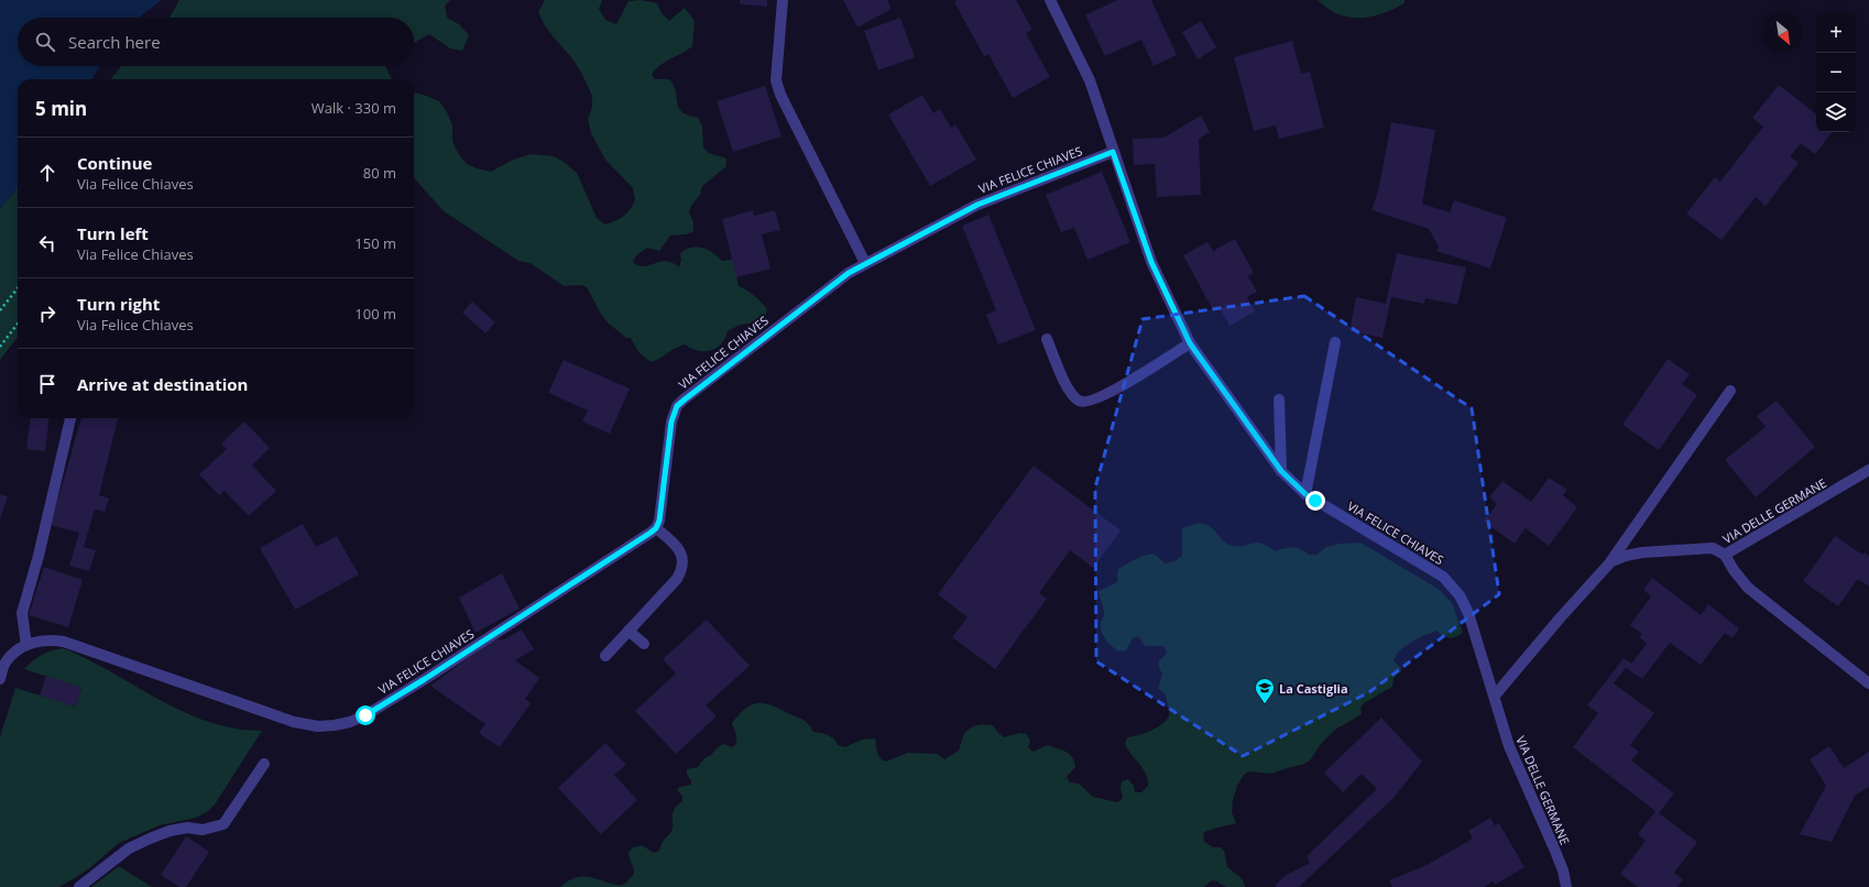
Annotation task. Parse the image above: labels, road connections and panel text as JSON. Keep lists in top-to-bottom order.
{
  "streets": {
    "street": ["VIA FELICE CHIAVES", "VIA DELLE GERMANE"]
  },
  "crossings": [
    ["VIA FELICE CHIAVES", "VIA DELLE GERMANE"]
  ],
  "places": {
    "school or university": ["La Castiglia"]
  },
  "north": "bottom right",
  "page": {
    "map_buttons": ["+", "−"],
    "search": "Search here",
    "heading": ["5 min", "Walk · 330 m"],
    "list": [
      ["Continue", "Via Felice Chiaves", "80 m"],
      ["Turn left", "Via Felice Chiaves", "150 m"],
      ["Turn right", "Via Felice Chiaves", "100 m"],
      "Arrive at destination"
    ]
  }
}
